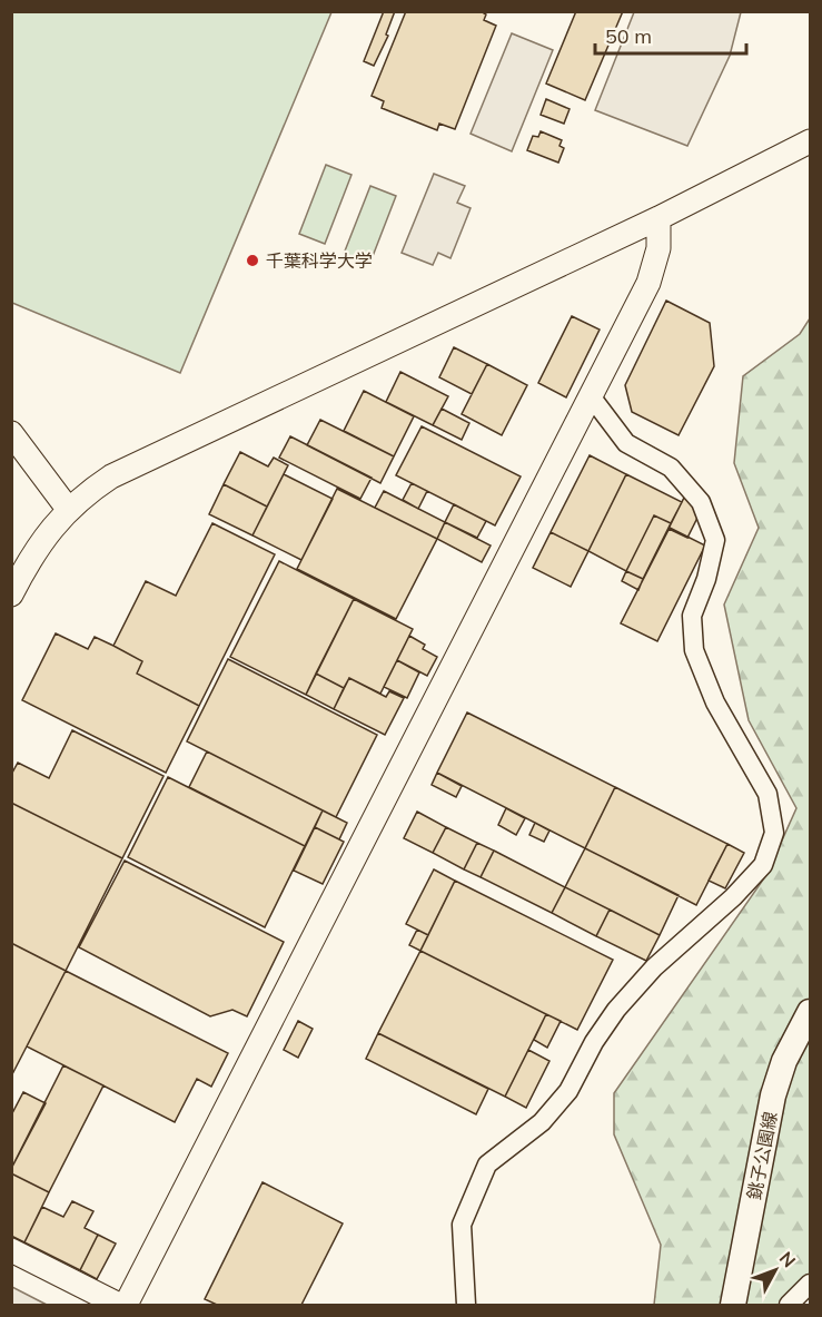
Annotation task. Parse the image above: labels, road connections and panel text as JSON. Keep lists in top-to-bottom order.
{
  "streets": {
    "main road": ["銚子公園線"]
  },
  "places": ["千葉科学大学"],
  "scale_bar": "50 m",
  "north": "top right"
}
